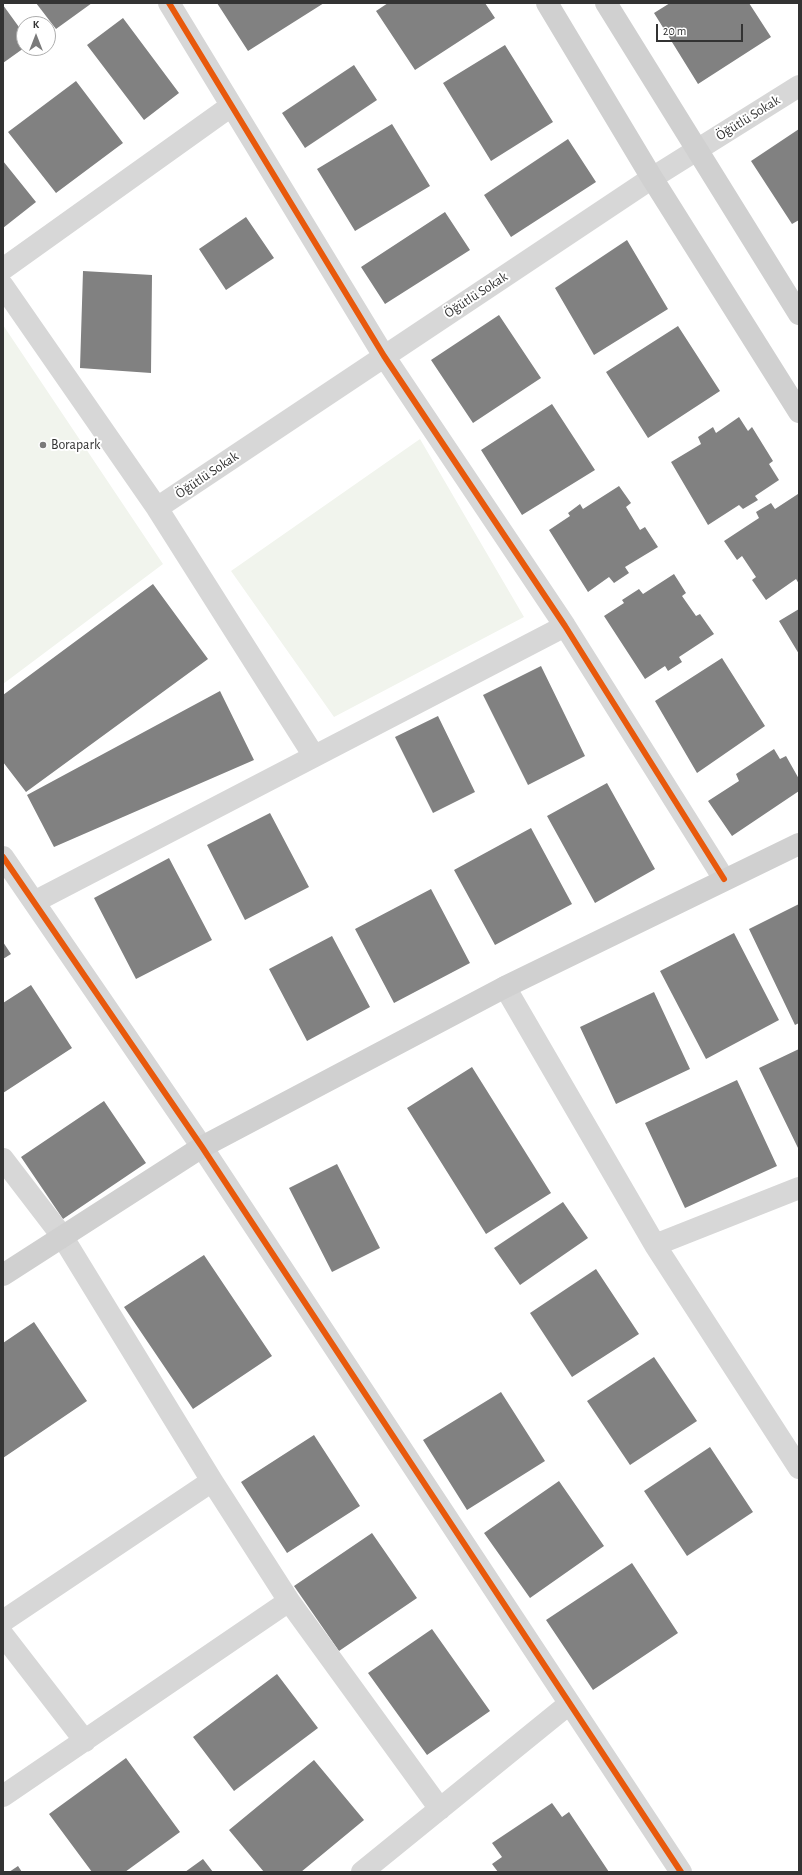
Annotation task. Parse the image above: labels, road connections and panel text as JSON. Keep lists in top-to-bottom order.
{
  "streets": {
    "street": ["Öğütlü Sokak"]
  },
  "places": ["Borapark"],
  "scale_bar": "20 m",
  "north": "top"
}
